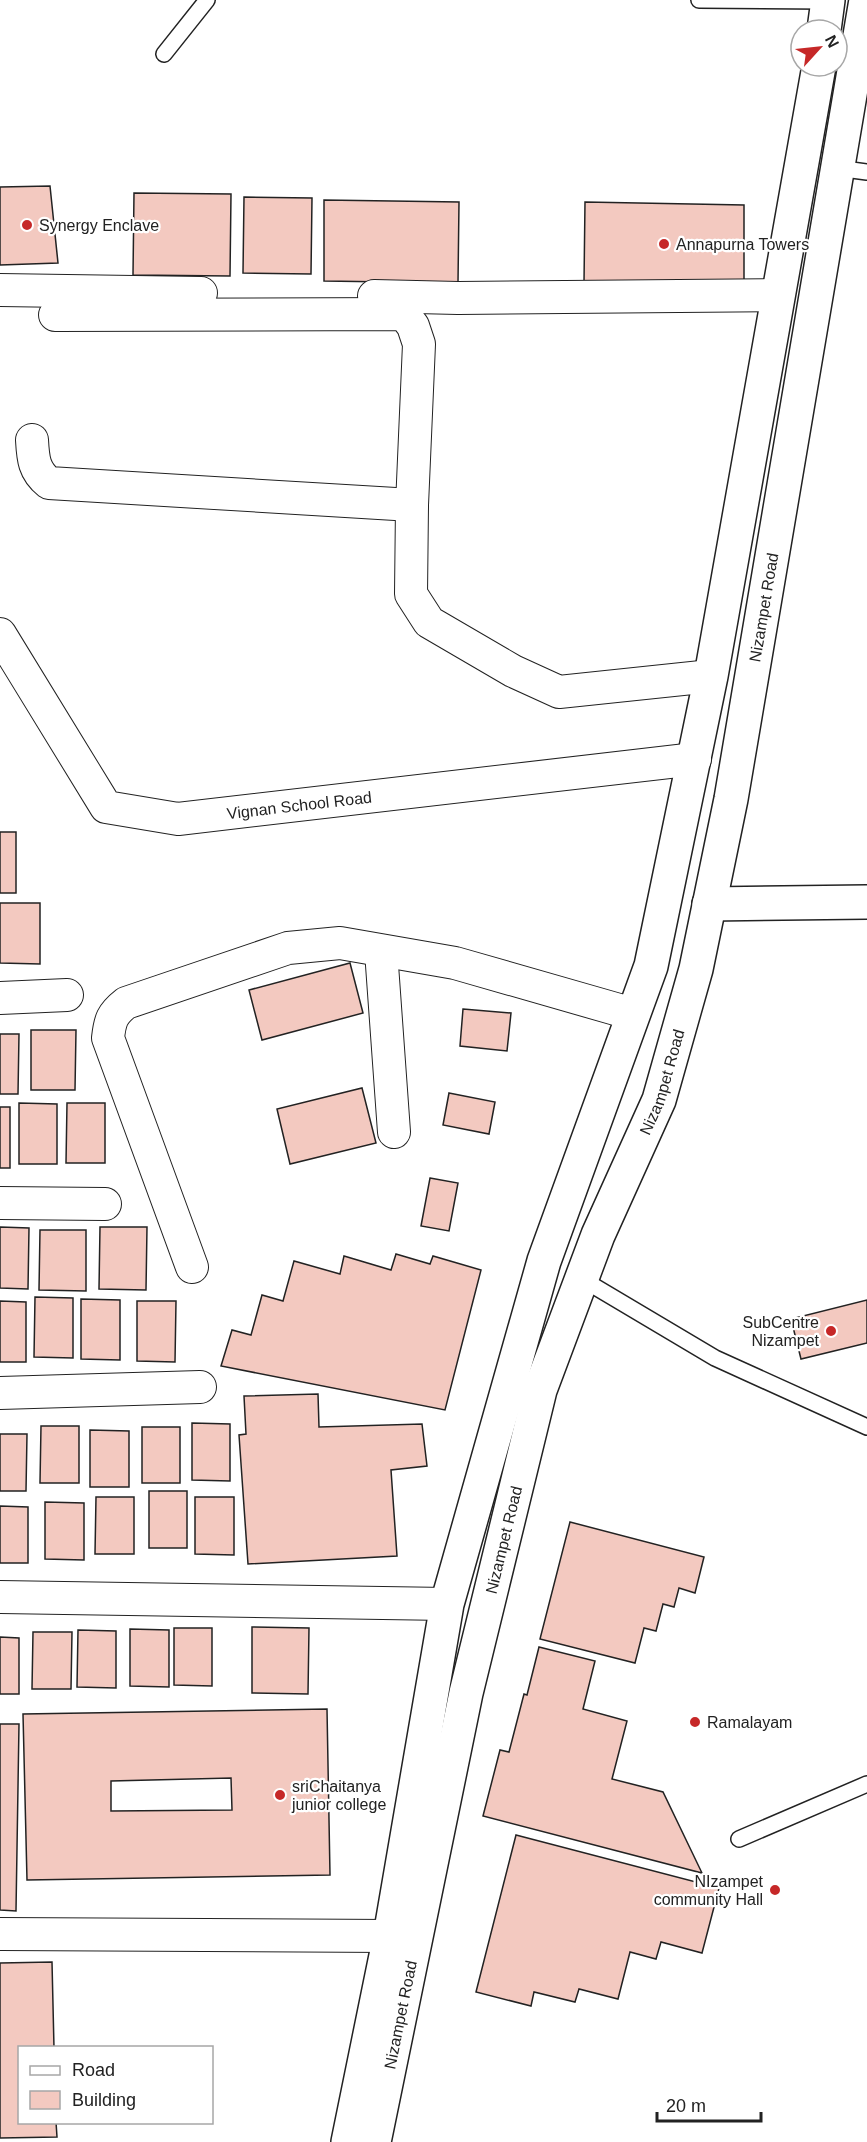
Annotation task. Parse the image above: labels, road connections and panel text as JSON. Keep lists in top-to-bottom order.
{
  "streets": {
    "main road": ["Nizampet Road"],
    "street": ["Vignan School Road"]
  },
  "crossings": [
    ["Nizampet Road", "Vignan School Road"]
  ],
  "places": [
    "Synergy Enclave",
    "Annapurna Towers",
    "SubCentre Nizampet",
    "Ramalayam",
    "sriChaitanya junior college",
    "NIzampet community Hall"
  ],
  "legend": ["Road", "Building"],
  "scale_bar": "20 m",
  "north": "top right"
}
